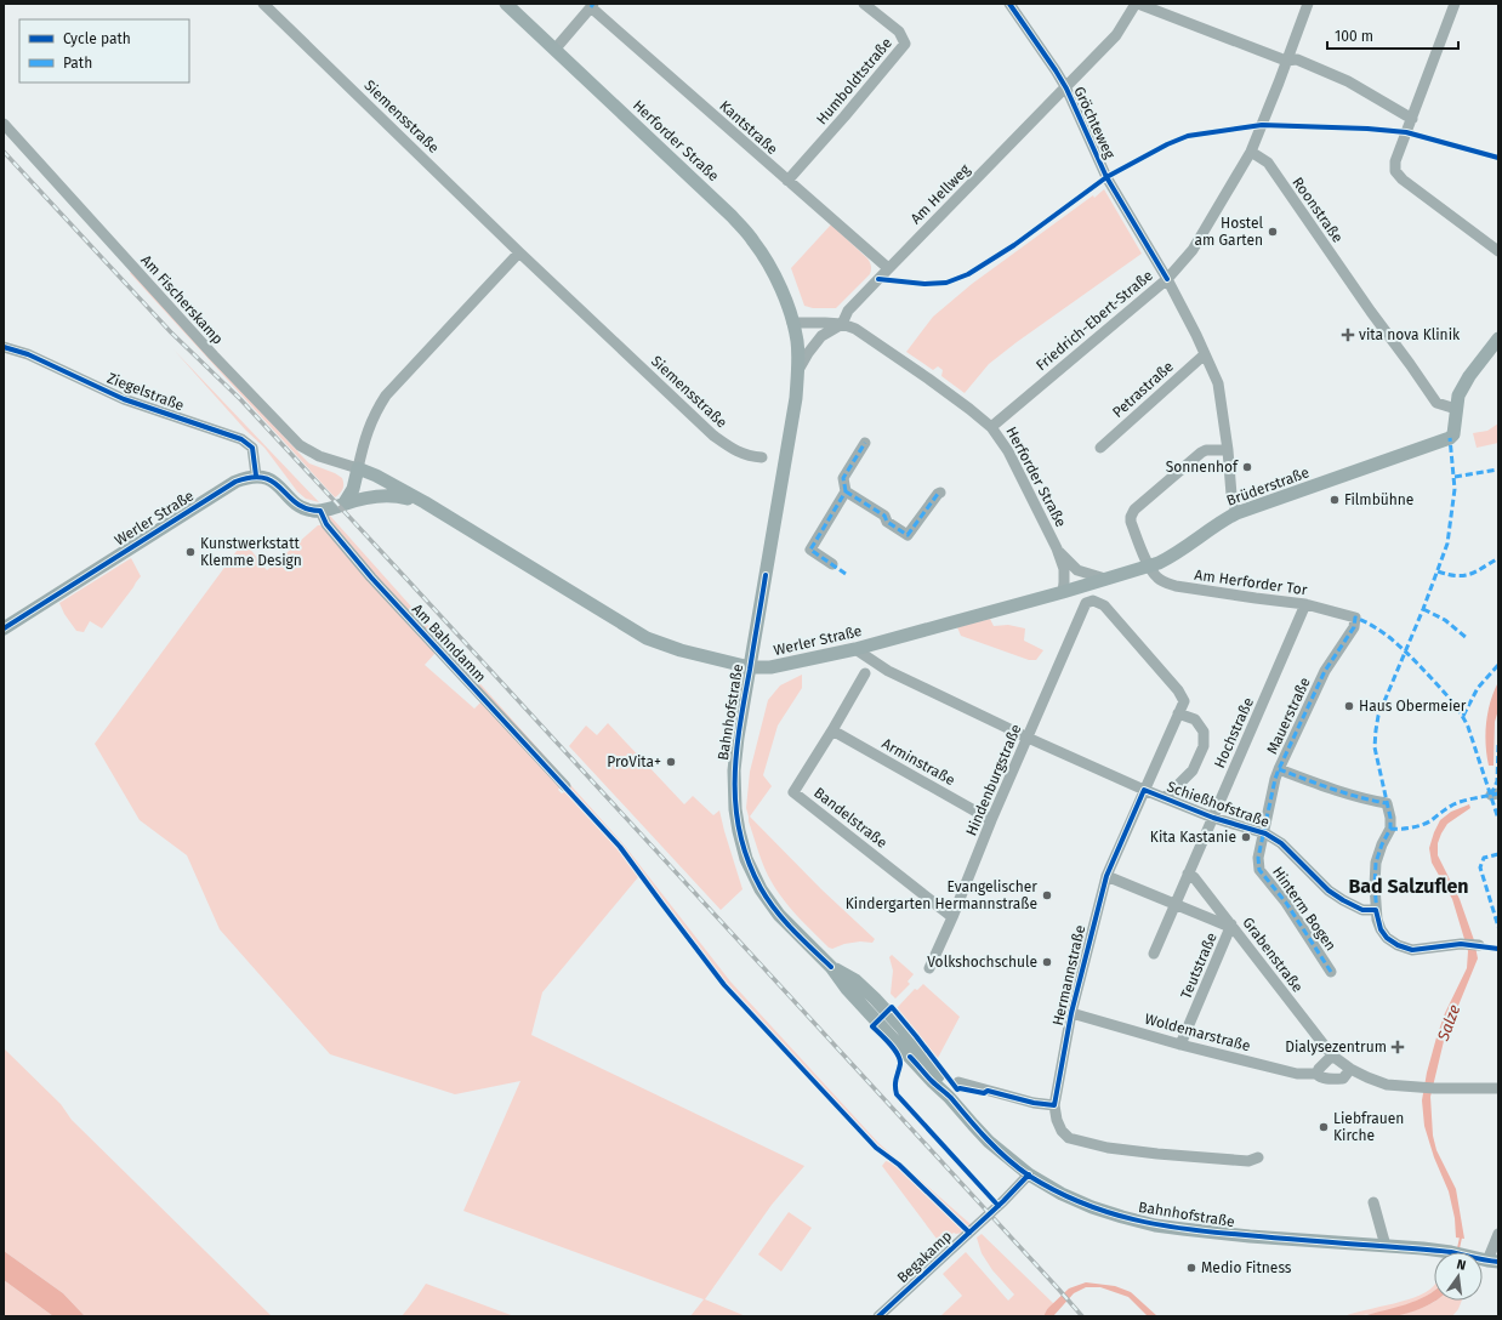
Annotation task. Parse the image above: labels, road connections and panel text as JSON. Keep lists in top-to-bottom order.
{
  "streets": {
    "main road": [
      "Herforder Straße",
      "Brüderstraße",
      "Werler Straße",
      "Bahnhofstraße"
    ],
    "street": [
      "Humboldtstraße",
      "Siemensstraße",
      "Gröchteweg",
      "Kantstraße",
      "Am Hellweg",
      "Roonstraße",
      "Am Fischerskamp",
      "Friedrich-Ebert-Straße",
      "Petrastraße",
      "Ziegelstraße",
      "Am Herforder Tor",
      "Am Bahndamm",
      "Mauerstraße",
      "Hochstraße",
      "Arminstraße",
      "Hindenburgstraße",
      "Schießhofstraße",
      "Bandelstraße",
      "Hinterm Bogen",
      "Grabenstraße",
      "Teutstraße",
      "Hermannstraße",
      "Woldemarstraße",
      "Begakamp"
    ]
  },
  "crossings": [
    ["Humboldtstraße", "Kantstraße"],
    ["Gröchteweg", "Am Hellweg"],
    ["Gröchteweg", "Friedrich-Ebert-Straße"],
    ["Gröchteweg", "Petrastraße"],
    ["Gröchteweg", "Brüderstraße"],
    ["Kantstraße", "Am Hellweg"],
    ["Herforder Straße", "Am Hellweg"],
    ["Herforder Straße", "Friedrich-Ebert-Straße"],
    ["Herforder Straße", "Brüderstraße"],
    ["Herforder Straße", "Werler Straße"],
    ["Herforder Straße", "Bahnhofstraße"],
    ["Roonstraße", "Friedrich-Ebert-Straße"],
    ["Roonstraße", "Brüderstraße"],
    ["Am Fischerskamp", "Werler Straße"],
    ["Ziegelstraße", "Werler Straße"],
    ["Brüderstraße", "Werler Straße"],
    ["Brüderstraße", "Am Herforder Tor"],
    ["Werler Straße", "Am Bahndamm"],
    ["Werler Straße", "Bahnhofstraße"],
    ["Werler Straße", "Schießhofstraße"],
    ["Am Herforder Tor", "Mauerstraße"],
    ["Am Herforder Tor", "Hochstraße"],
    ["Bahnhofstraße", "Begakamp"],
    ["Mauerstraße", "Schießhofstraße"],
    ["Mauerstraße", "Hinterm Bogen"],
    ["Hochstraße", "Schießhofstraße"],
    ["Hochstraße", "Grabenstraße"],
    ["Arminstraße", "Hindenburgstraße"],
    ["Arminstraße", "Bandelstraße"],
    ["Hindenburgstraße", "Schießhofstraße"],
    ["Hindenburgstraße", "Bandelstraße"],
    ["Hindenburgstraße", "Hermannstraße"],
    ["Schießhofstraße", "Hinterm Bogen"],
    ["Schießhofstraße", "Hermannstraße"],
    ["Grabenstraße", "Teutstraße"],
    ["Grabenstraße", "Woldemarstraße"],
    ["Teutstraße", "Woldemarstraße"],
    ["Hermannstraße", "Woldemarstraße"]
  ],
  "districts": ["Bad Salzuflen"],
  "water": ["Salze"],
  "places": {
    "other": [
      "Hostel am Garten",
      "Sonnenhof",
      "Filmbühne",
      "Kunstwerkstatt Klemme Design",
      "Haus Obermeier",
      "ProVita+",
      "Kita Kastanie",
      "Evangelischer Kindergarten Hermannstraße",
      "Volkshochschule",
      "Liebfrauen Kirche",
      "Medio Fitness"
    ],
    "health": ["vita nova Klinik", "Dialysezentrum"]
  },
  "legend": ["Cycle path", "Path"],
  "scale_bar": "100 m",
  "north": "top"
}
